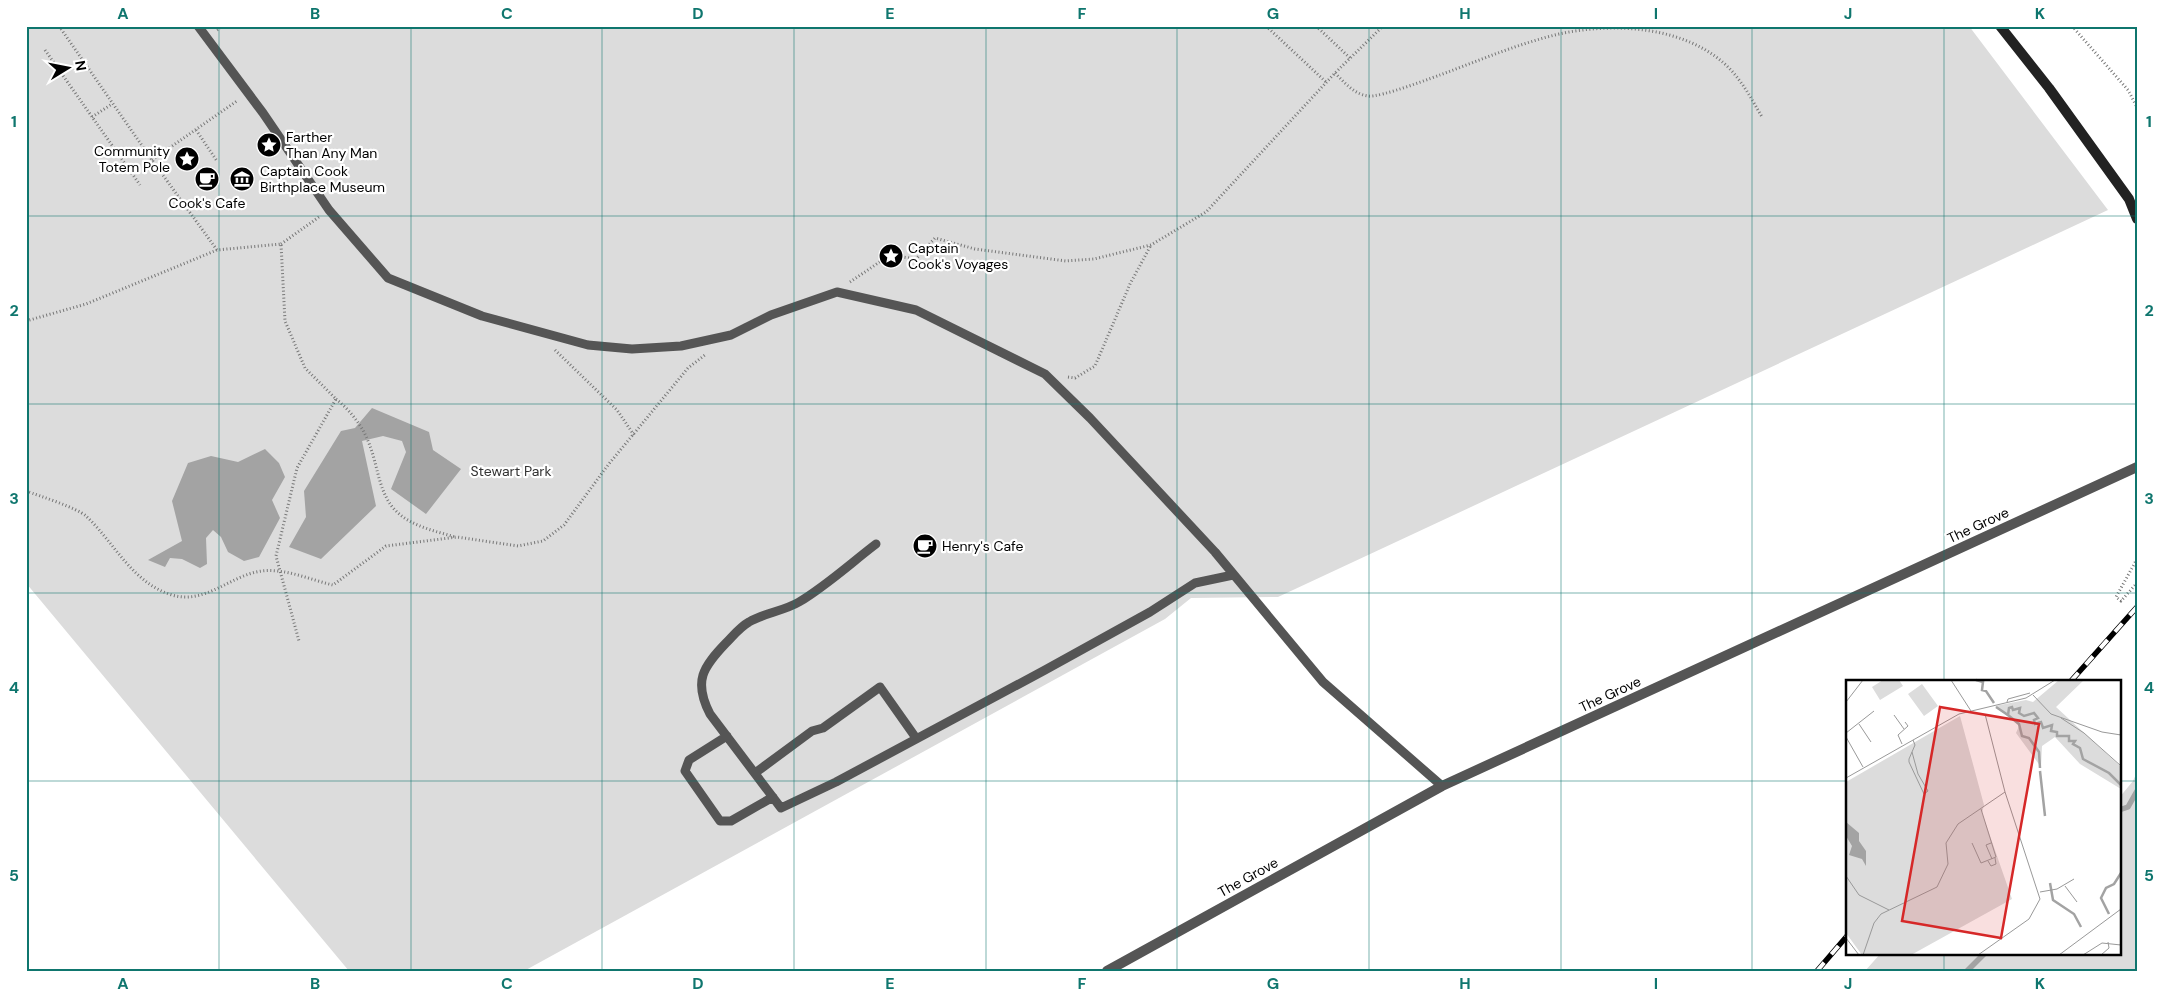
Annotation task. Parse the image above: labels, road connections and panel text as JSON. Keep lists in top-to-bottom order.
{
  "streets": {
    "street": ["The Grove"]
  },
  "parks": ["Stewart Park"],
  "places": {
    "place": ["Farther Than Any Man", "Community Totem Pole", "Captain Cook's Voyages"],
    "cafe": ["Cook's Cafe", "Henry's Cafe"],
    "museum": ["Captain Cook Birthplace Museum"]
  },
  "north": "right",
  "grid": {
    "columns": [
      "A",
      "B",
      "C",
      "D",
      "E",
      "F",
      "G",
      "H",
      "I",
      "J",
      "K"
    ],
    "rows": [
      "1",
      "2",
      "3",
      "4",
      "5"
    ]
  }
}
